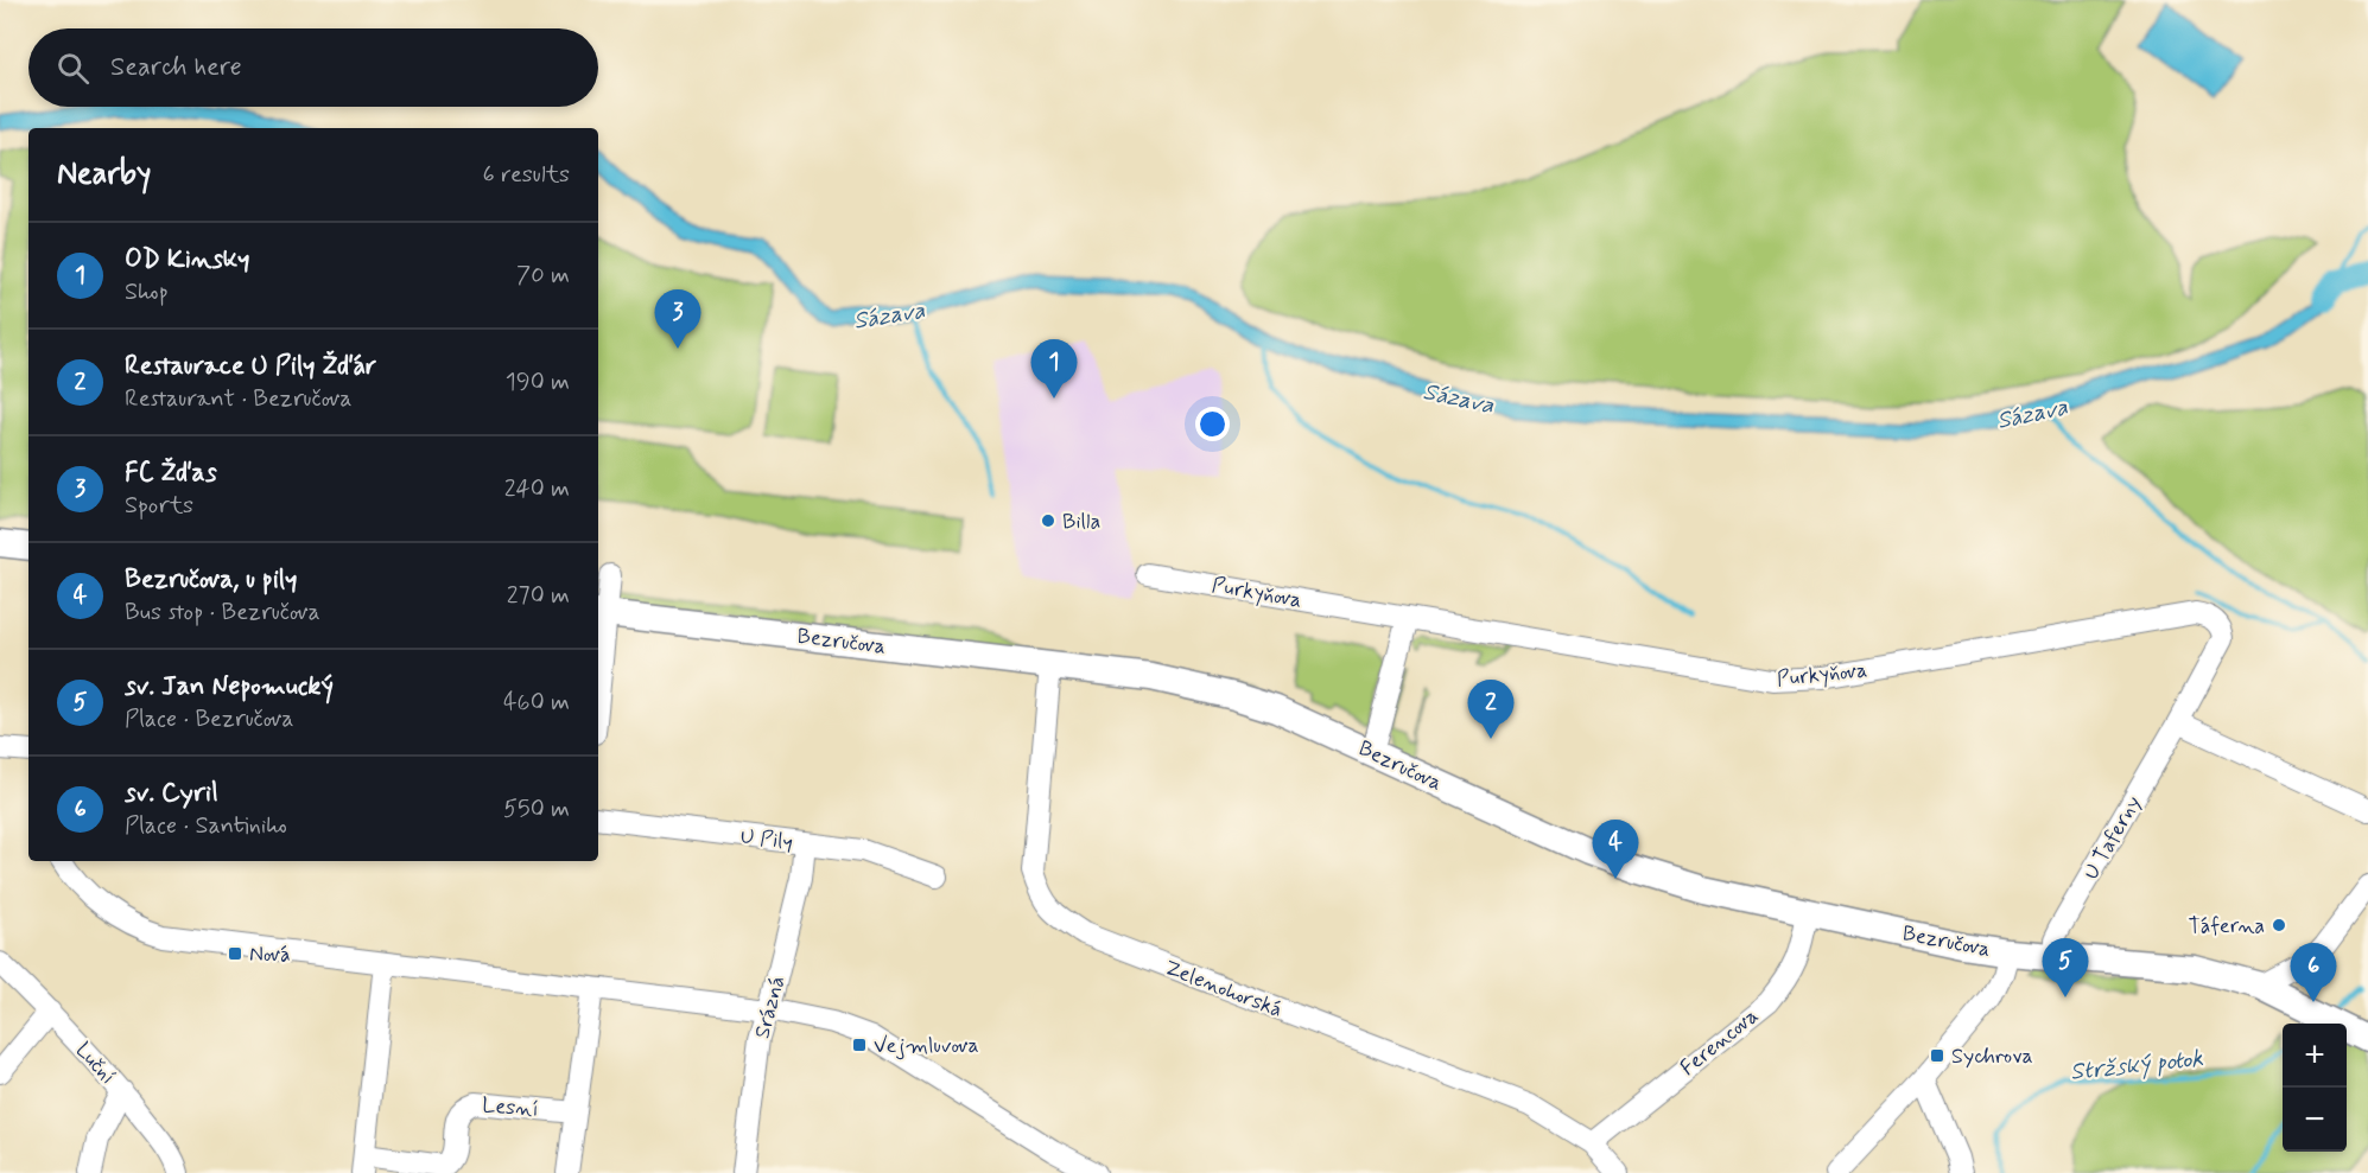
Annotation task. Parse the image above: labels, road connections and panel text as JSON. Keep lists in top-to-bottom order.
{
  "streets": {
    "main road": ["Bezručova"],
    "street": [
      "Purkyňova",
      "U Taferny",
      "U Pily",
      "Zelenohorská",
      "Srázná",
      "Ferencova",
      "Luční",
      "Lesní"
    ]
  },
  "crossings": [
    ["Purkyňova", "U Taferny"],
    ["Bezručova", "U Taferny"],
    ["Bezručova", "Zelenohorská"],
    ["Bezručova", "Ferencova"],
    ["U Pily", "Srázná"],
    ["Zelenohorská", "Ferencova"]
  ],
  "water": ["Sázava", "Stržský potok"],
  "places": {
    "other": ["Billa", "Táferna"],
    "transit": ["Nová", "Vejmluvova", "Sychrova"]
  },
  "page": {
    "search": "Search here",
    "heading": ["Nearby", "6 results"],
    "list": [
      {
        "mark": "1",
        "name": "OD Kinsky",
        "note": "Shop",
        "value": "70 m"
      },
      {
        "mark": "2",
        "name": "Restaurace U Pily Žďár",
        "note": "Restaurant · Bezručova",
        "value": "190 m"
      },
      {
        "mark": "3",
        "name": "FC Žďas",
        "note": "Sports",
        "value": "240 m"
      },
      {
        "mark": "4",
        "name": "Bezručova, u pily",
        "note": "Bus stop · Bezručova",
        "value": "270 m"
      },
      {
        "mark": "5",
        "name": "sv. Jan Nepomucký",
        "note": "Place · Bezručova",
        "value": "460 m"
      },
      {
        "mark": "6",
        "name": "sv. Cyril",
        "note": "Place · Santiniho",
        "value": "550 m"
      }
    ],
    "pins": [
      "3",
      "1",
      "2",
      "4",
      "5",
      "6"
    ],
    "map_buttons": ["+", "−"]
  }
}
